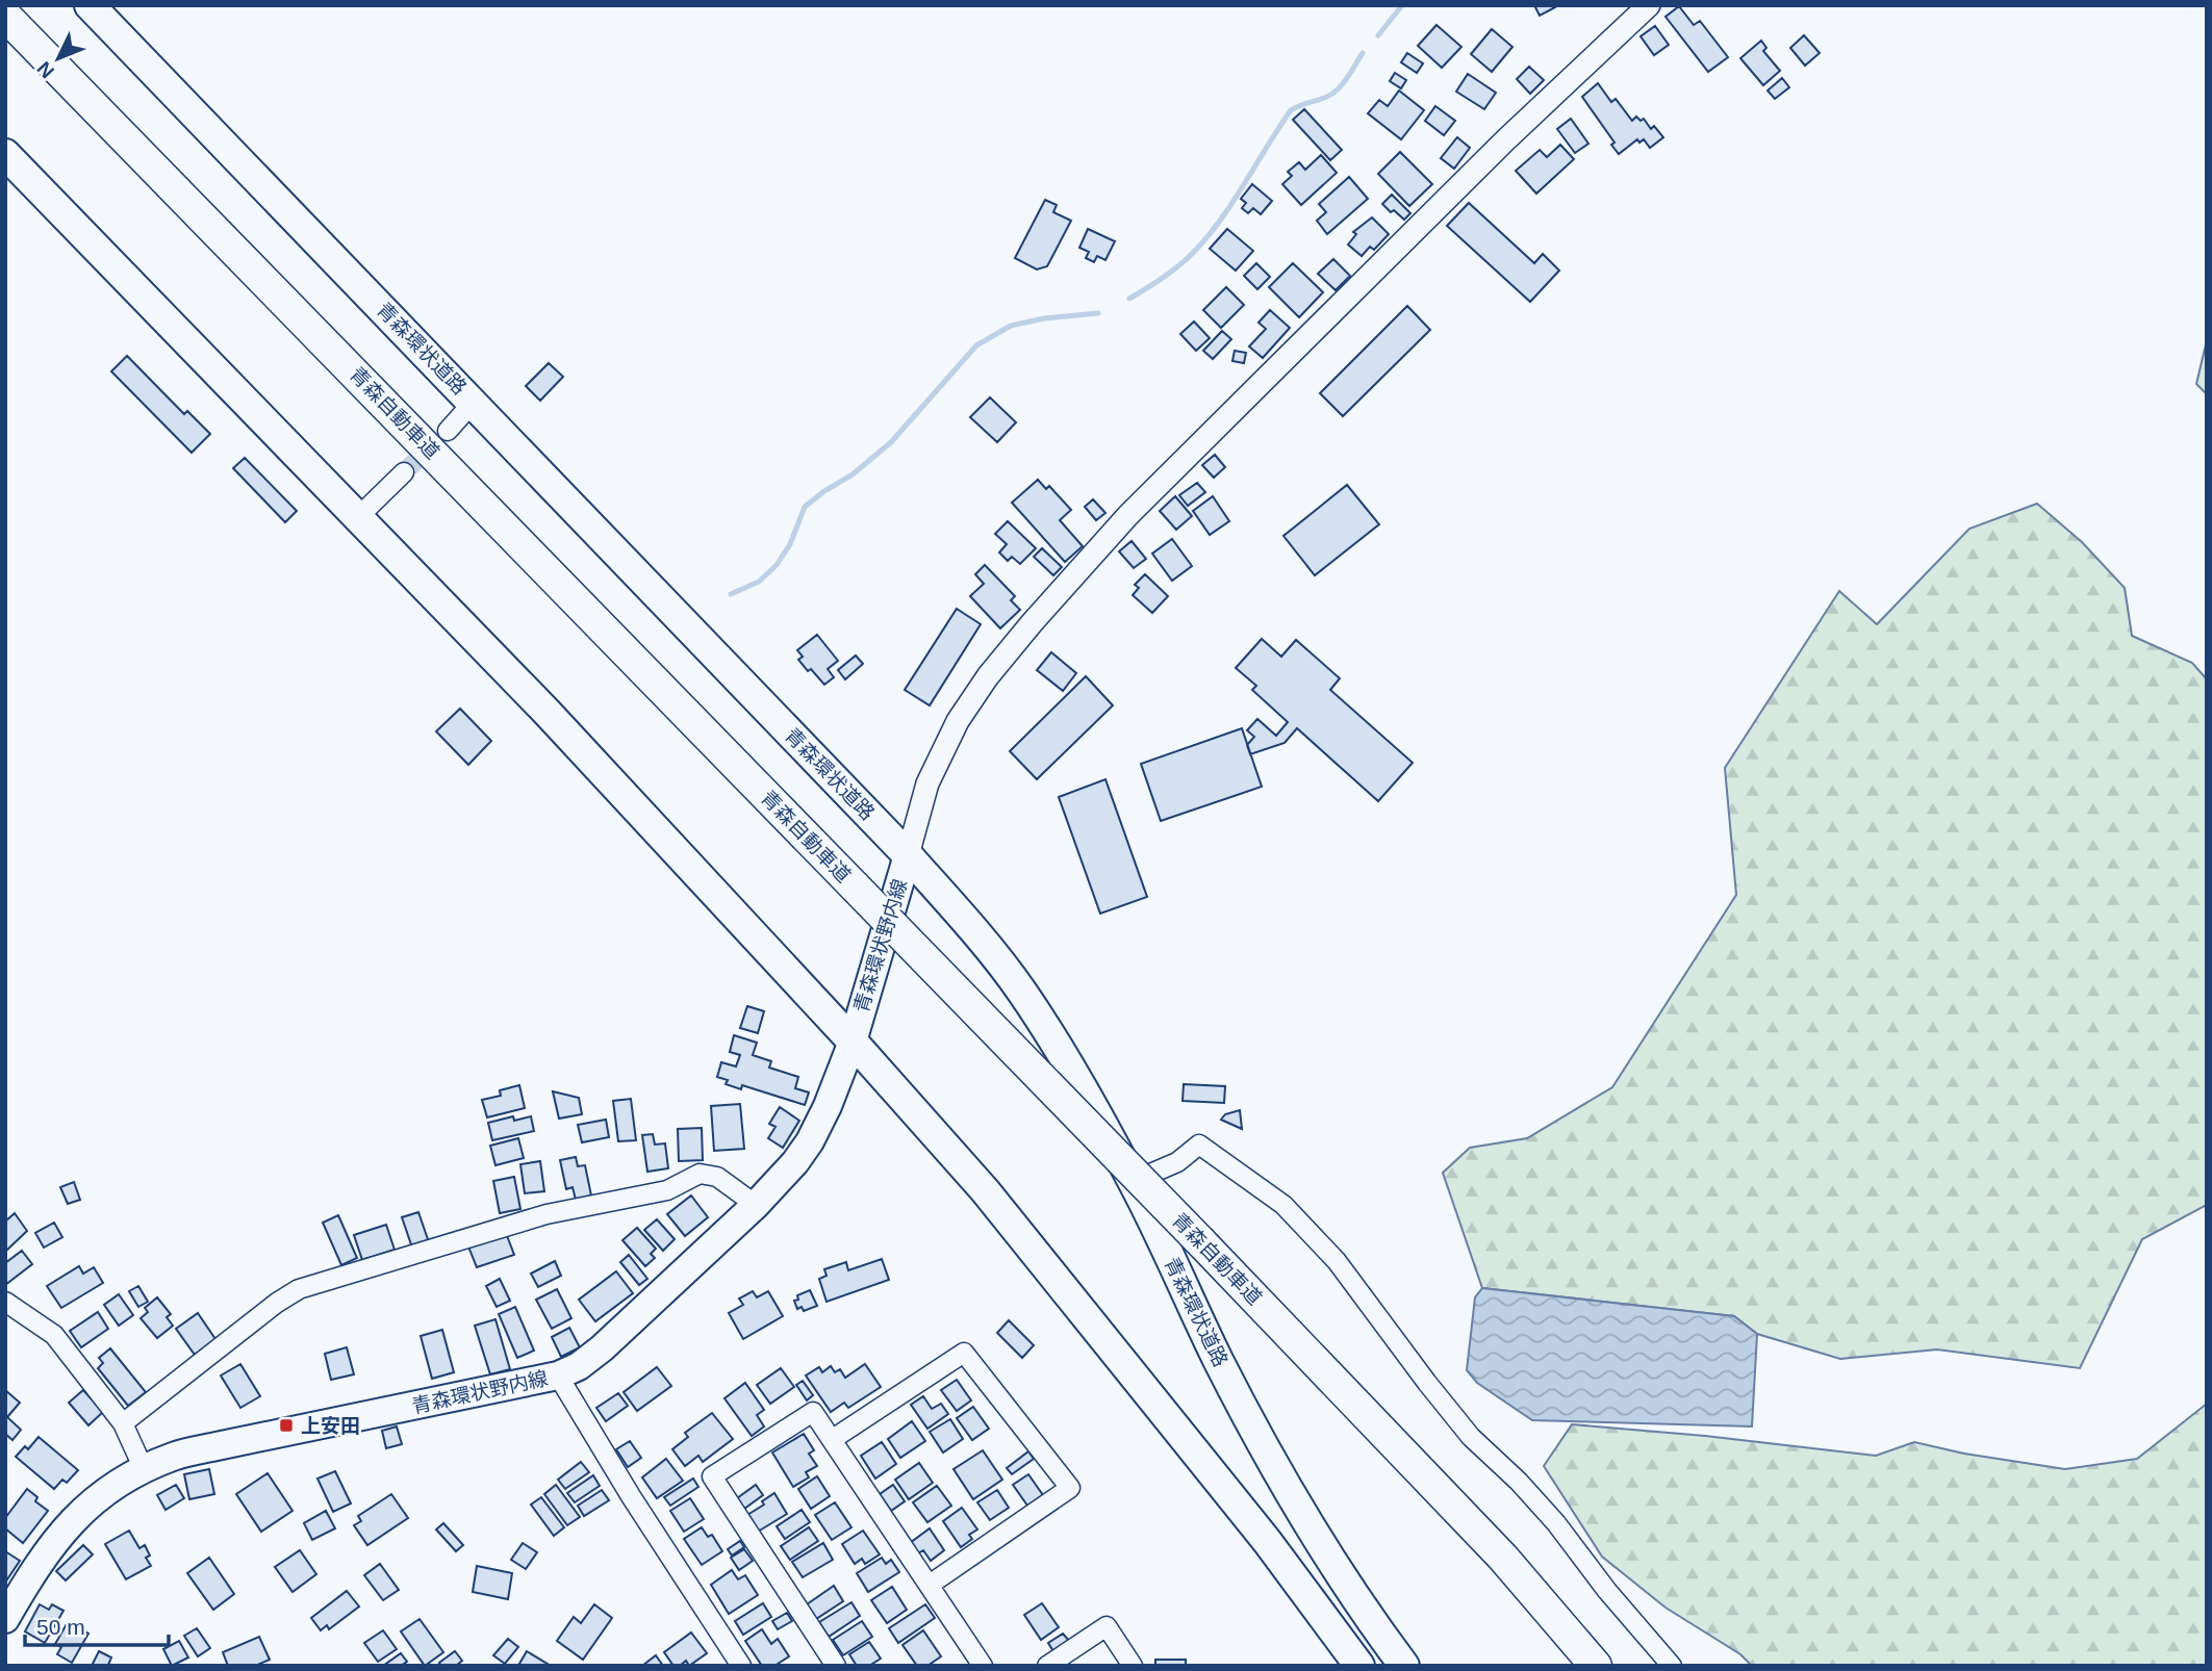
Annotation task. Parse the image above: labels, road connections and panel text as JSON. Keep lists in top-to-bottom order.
{
  "streets": {
    "highway": ["青森環状道路", "青森自動車道"],
    "main road": ["青森環状野内線"]
  },
  "crossings": [
    ["青森環状道路", "青森環状野内線"]
  ],
  "places": {
    "transit": ["上安田"]
  },
  "scale_bar": "50 m",
  "north": "bottom left"
}
